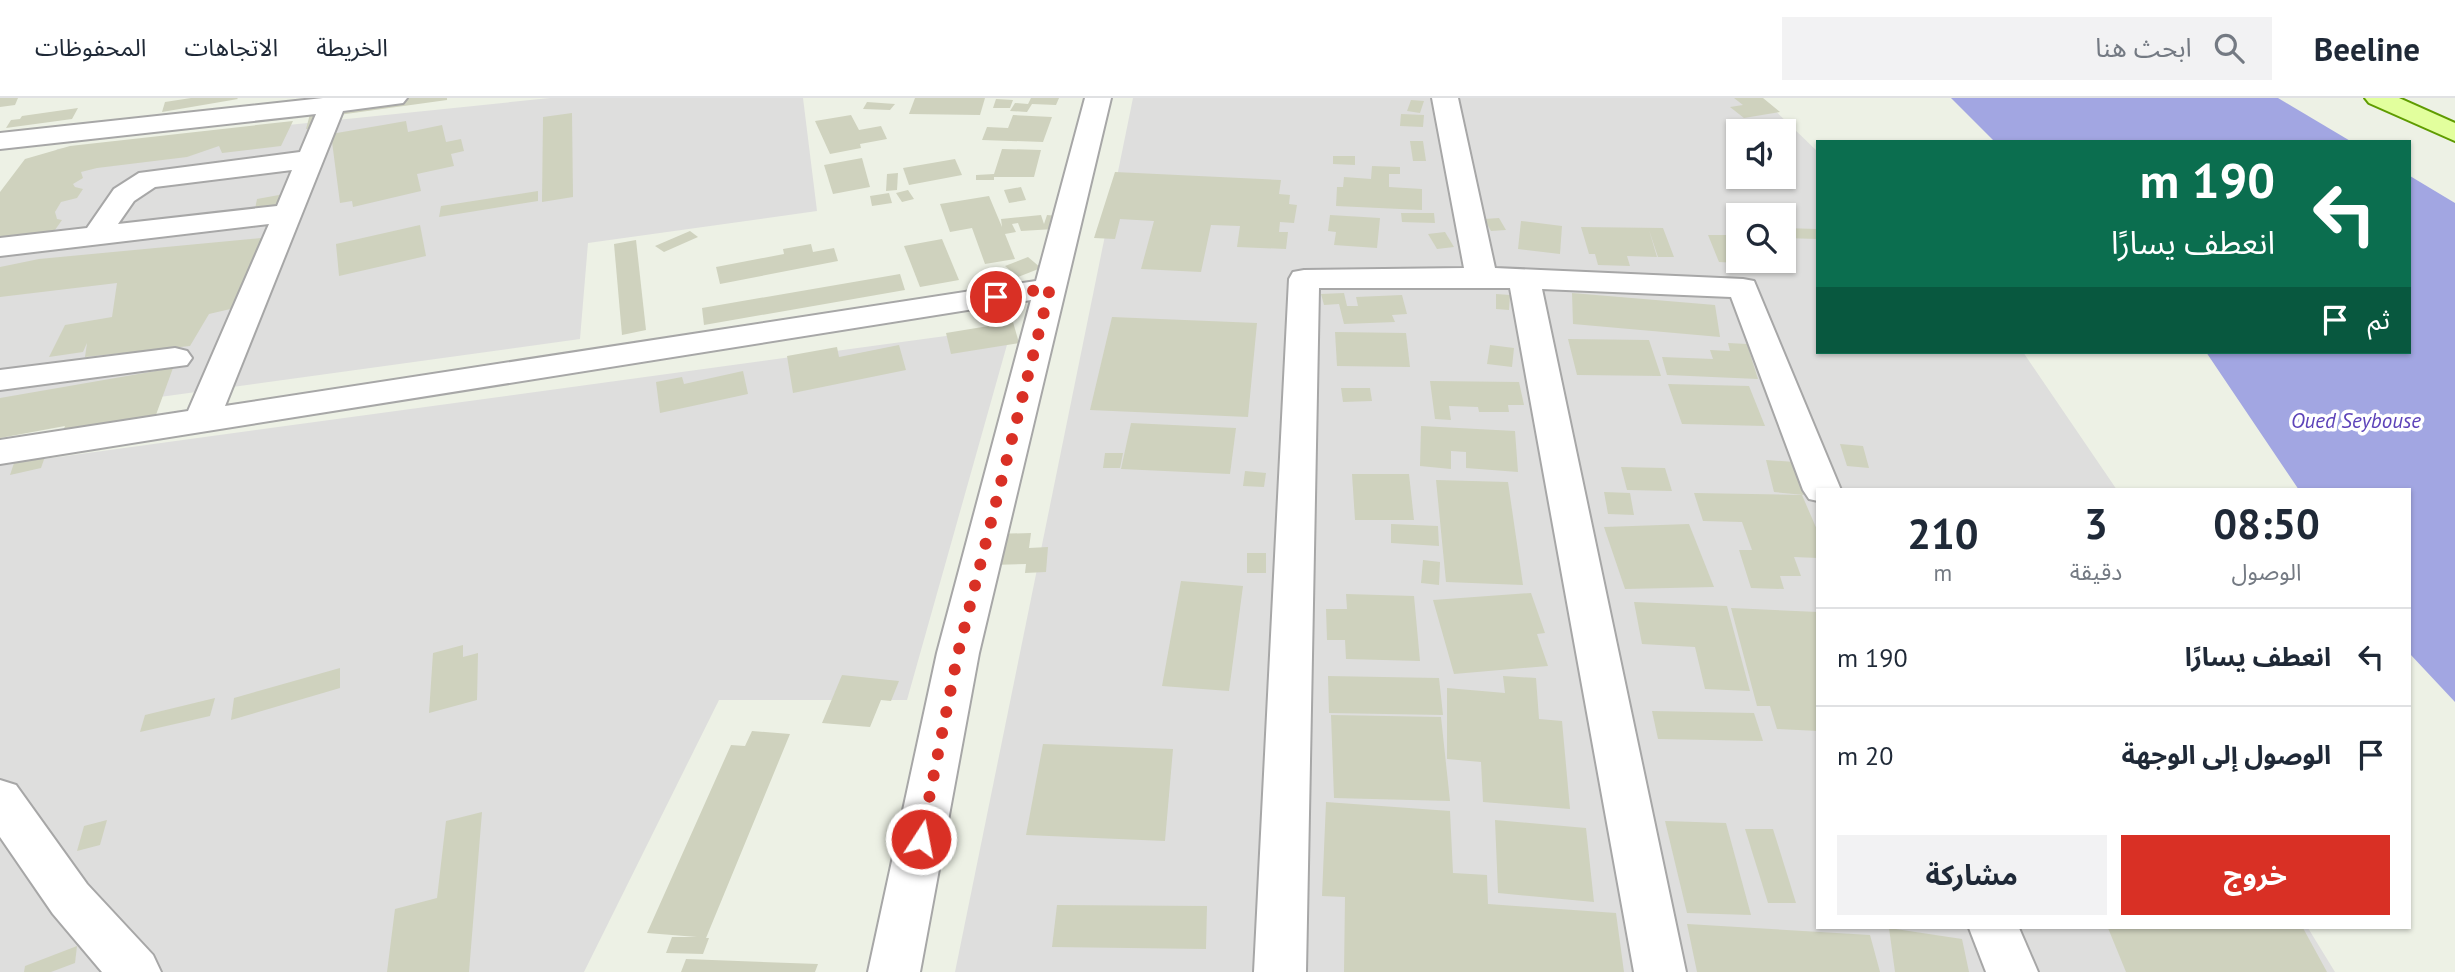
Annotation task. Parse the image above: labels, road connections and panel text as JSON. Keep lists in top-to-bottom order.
{
  "water": ["Oued Seybouse"],
  "page": {
    "header": "Beeline",
    "search": "ابحث هنا",
    "nav": ["الخريطة", "الاتجاهات", "المحفوظات"],
    "turn": ["190 m", "انعطف يسارًا"],
    "then": "ثم",
    "eta": [
      "08:50",
      "الوصول",
      "3",
      "دقيقة",
      "210",
      "m"
    ],
    "list": [
      {
        "name": "انعطف يسارًا",
        "value": "190 m"
      },
      {
        "name": "الوصول إلى الوجهة",
        "value": "20 m"
      }
    ],
    "buttons": ["خروج", "مشاركة"]
  }
}
